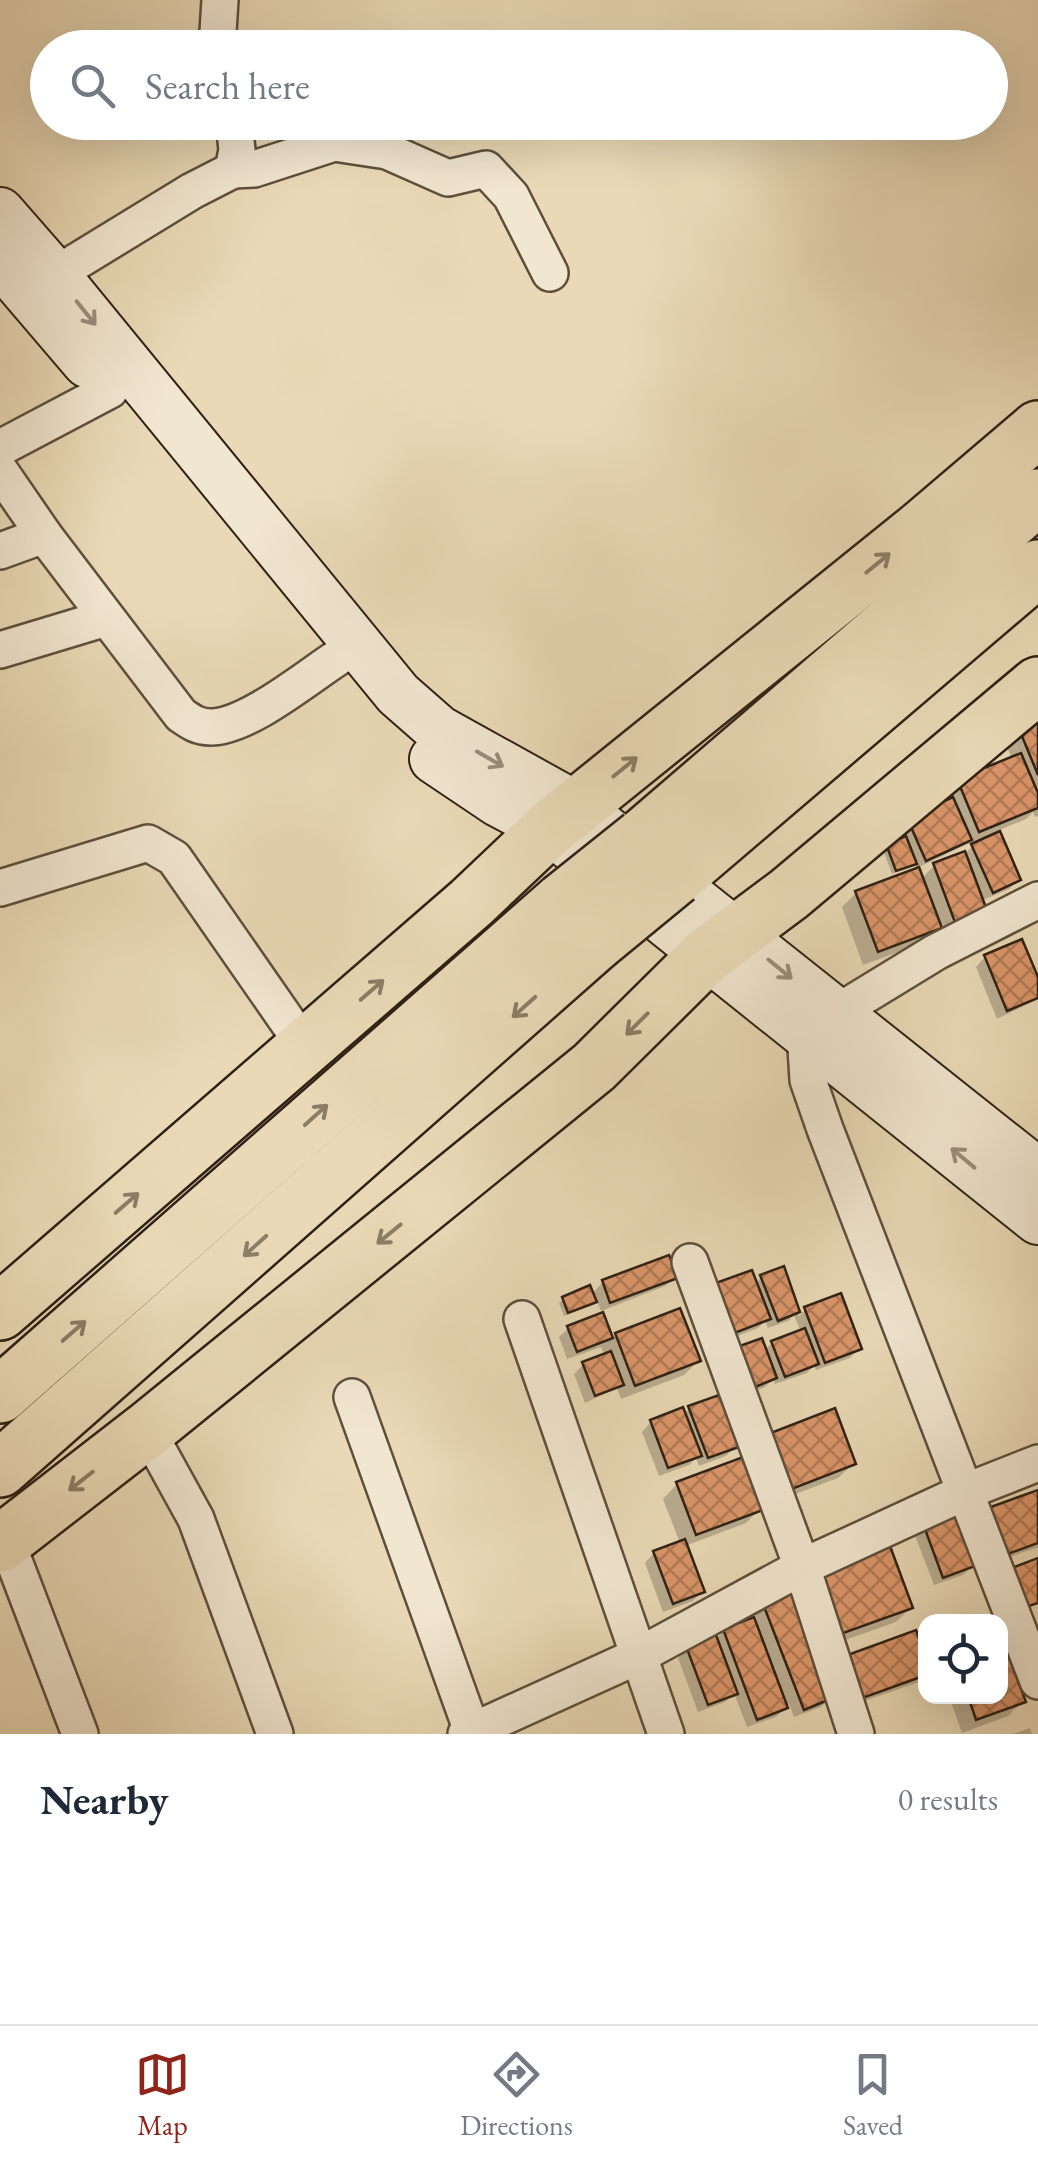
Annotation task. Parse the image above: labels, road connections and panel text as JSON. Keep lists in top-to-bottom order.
{
  "page": {
    "search": "Search here",
    "heading": ["Nearby", "0 results"],
    "nav": ["Map", "Directions", "Saved"]
  }
}
